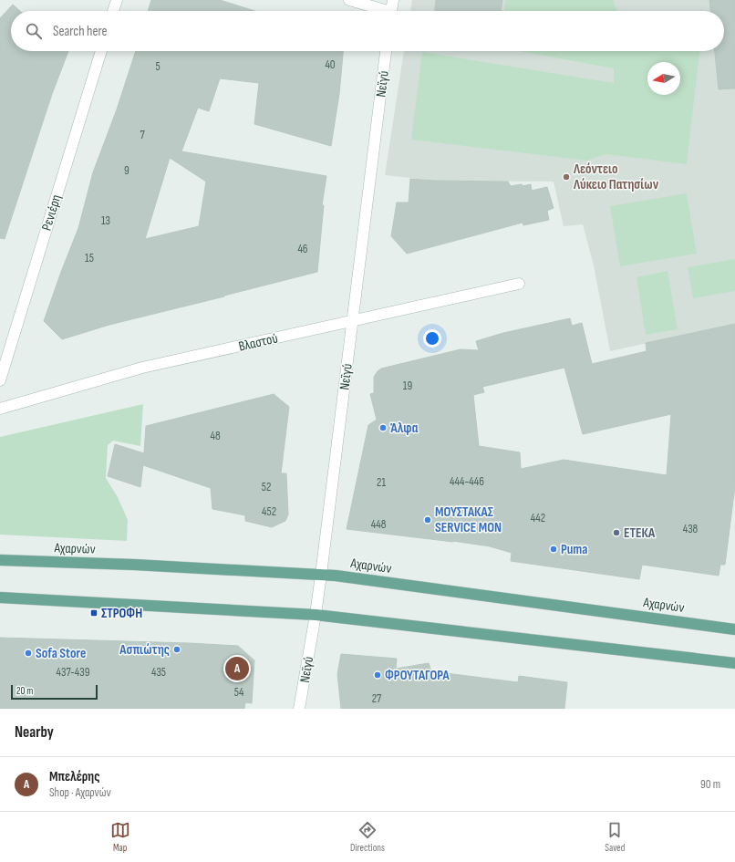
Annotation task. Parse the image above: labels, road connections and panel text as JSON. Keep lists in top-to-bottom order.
{
  "streets": {
    "main road": ["Αχαρνών"],
    "street": ["Νεϊγύ", "Ρενιέρη", "Βλαστού"]
  },
  "crossings": [
    ["Νεϊγύ", "Βλαστού"],
    ["Νεϊγύ", "Αχαρνών"]
  ],
  "places": {
    "other": [
      "Λεόντειο Λύκειο Πατησίων",
      "Άλφα",
      "ΜΟΥΣΤΑΚΑΣ SERVICE ΜΟΝ",
      "ΕΤΕΚΑ",
      "Puma",
      "Ασπιώτης",
      "Sofa Store",
      "ΦΡΟΥΤΑΓΟΡΑ"
    ],
    "transit": ["ΣΤΡΟΦΗ"]
  },
  "house_numbers": [
    "40",
    "5",
    "7",
    "9",
    "13",
    "46",
    "15",
    "19",
    "48",
    "444-446",
    "21",
    "52",
    "452",
    "442",
    "448",
    "438",
    "437-439",
    "435",
    "54",
    "27"
  ],
  "scale_bar": "20 m",
  "north": "left",
  "page": {
    "search": "Search here",
    "pins": "A",
    "scale": "20 m",
    "heading": "Nearby",
    "list": [
      {
        "mark": "A",
        "name": "Μπελέρης",
        "note": "Shop · Αχαρνών",
        "value": "90 m"
      }
    ],
    "nav": ["Map", "Directions", "Saved"]
  }
}
